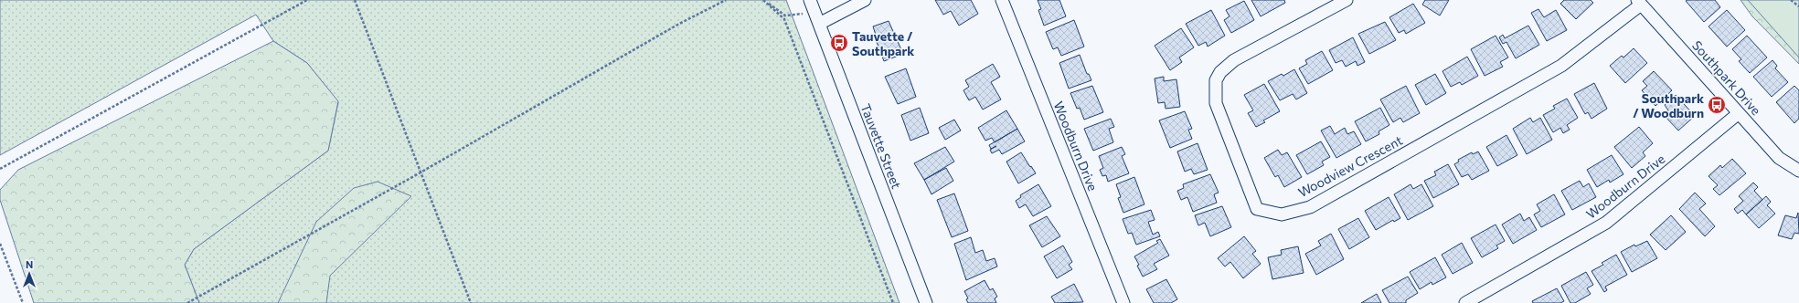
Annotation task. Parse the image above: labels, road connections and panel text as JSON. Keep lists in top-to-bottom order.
{
  "streets": {
    "street": [
      "Southpark Drive",
      "Tauvette Street",
      "Woodburn Drive",
      "Woodview Crescent"
    ]
  },
  "crossings": [
    ["Southpark Drive", "Woodburn Drive"],
    ["Southpark Drive", "Woodview Crescent"]
  ],
  "places": {
    "bus stop": ["Tauvette / Southpark", "Southpark / Woodburn"]
  },
  "north": "top"
}
